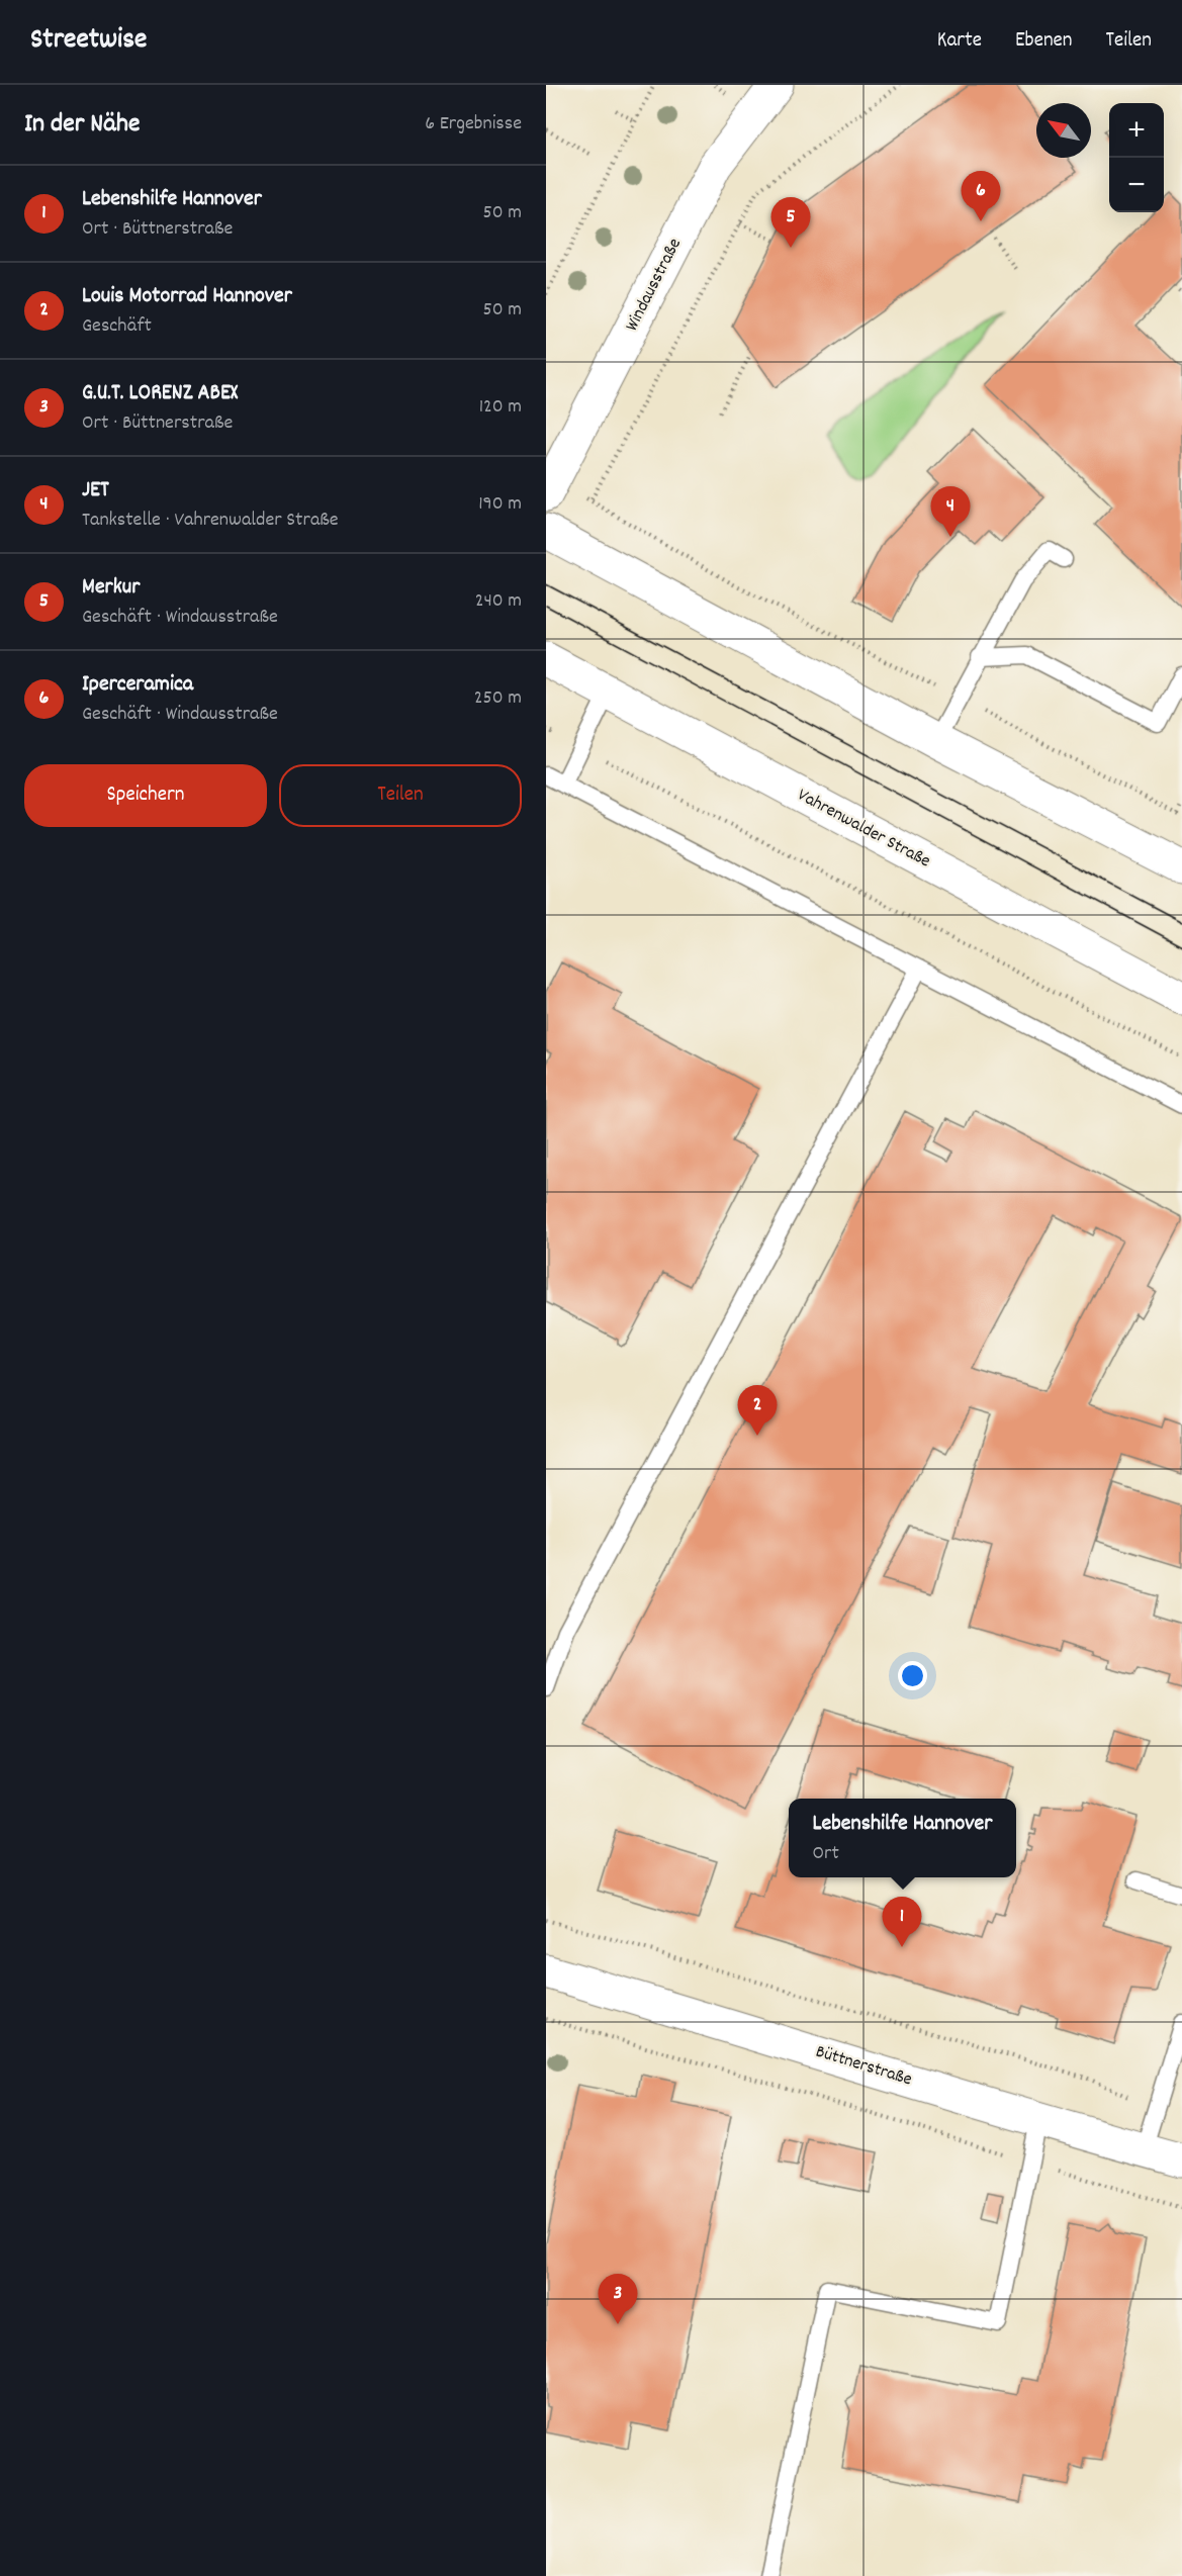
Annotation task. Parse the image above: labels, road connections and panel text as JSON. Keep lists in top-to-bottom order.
{
  "streets": {
    "main road": ["Windausstraße", "Vahrenwalder Straße", "Büttnerstraße"]
  },
  "north": "top left",
  "page": {
    "header": "Streetwise",
    "nav": ["Karte", "Ebenen", "Teilen"],
    "heading": ["In der Nähe", "6 Ergebnisse"],
    "map_buttons": ["+", "−"],
    "list": [
      {
        "mark": "1",
        "name": "Lebenshilfe Hannover",
        "note": "Ort · Büttnerstraße",
        "value": "50 m"
      },
      {
        "mark": "2",
        "name": "Louis Motorrad Hannover",
        "note": "Geschäft",
        "value": "50 m"
      },
      {
        "mark": "3",
        "name": "G.U.T. LORENZ ABEX",
        "note": "Ort · Büttnerstraße",
        "value": "120 m"
      },
      {
        "mark": "4",
        "name": "JET",
        "note": "Tankstelle · Vahrenwalder Straße",
        "value": "190 m"
      },
      {
        "mark": "5",
        "name": "Merkur",
        "note": "Geschäft · Windausstraße",
        "value": "240 m"
      },
      {
        "mark": "6",
        "name": "Iperceramica",
        "note": "Geschäft · Windausstraße",
        "value": "250 m"
      }
    ],
    "pins": [
      "6",
      "5",
      "4",
      "2",
      "1",
      "3"
    ],
    "buttons": ["Speichern", "Teilen"],
    "popup": ["Lebenshilfe Hannover", "Ort"]
  }
}
